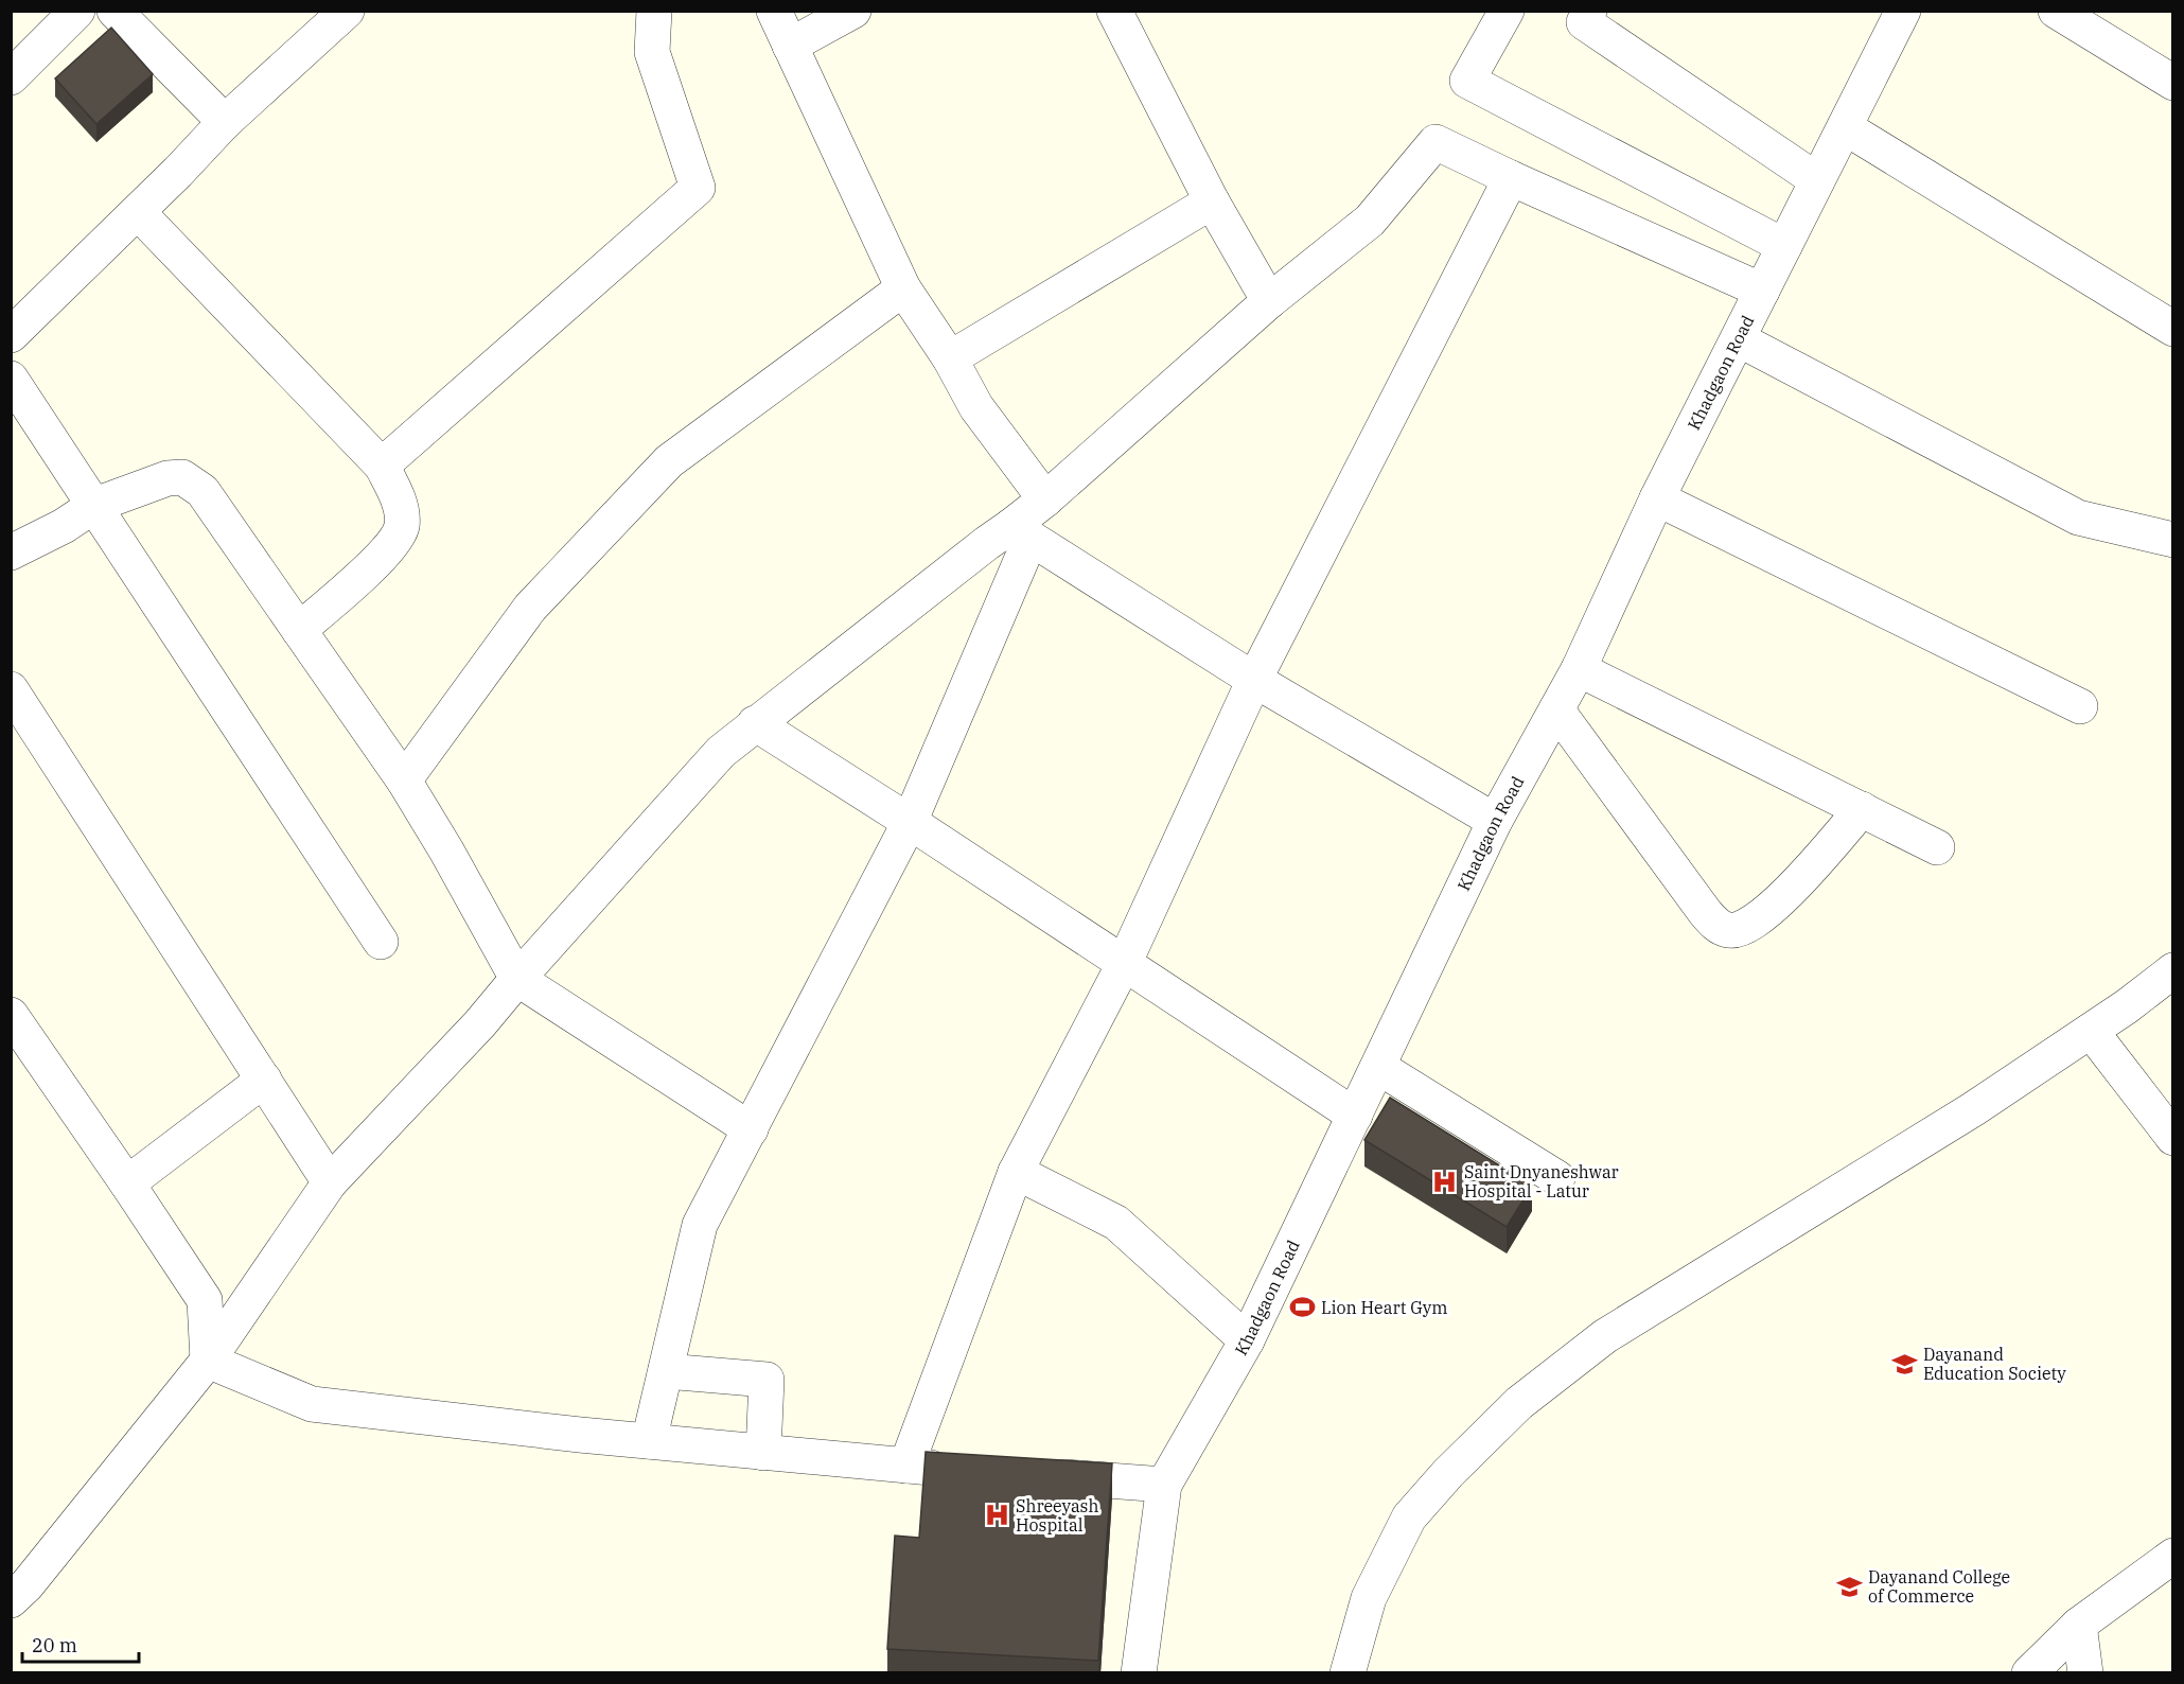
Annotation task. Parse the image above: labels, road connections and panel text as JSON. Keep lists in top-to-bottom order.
{
  "streets": {
    "street": ["Khadgaon Road"]
  },
  "places": {
    "hospital": ["Saint Dnyaneshwar Hospital - Latur", "Shreeyash Hospital"],
    "sports": ["Lion Heart Gym"],
    "school or university": ["Dayanand Education Society", "Dayanand College of Commerce"]
  },
  "scale_bar": "20 m"
}
